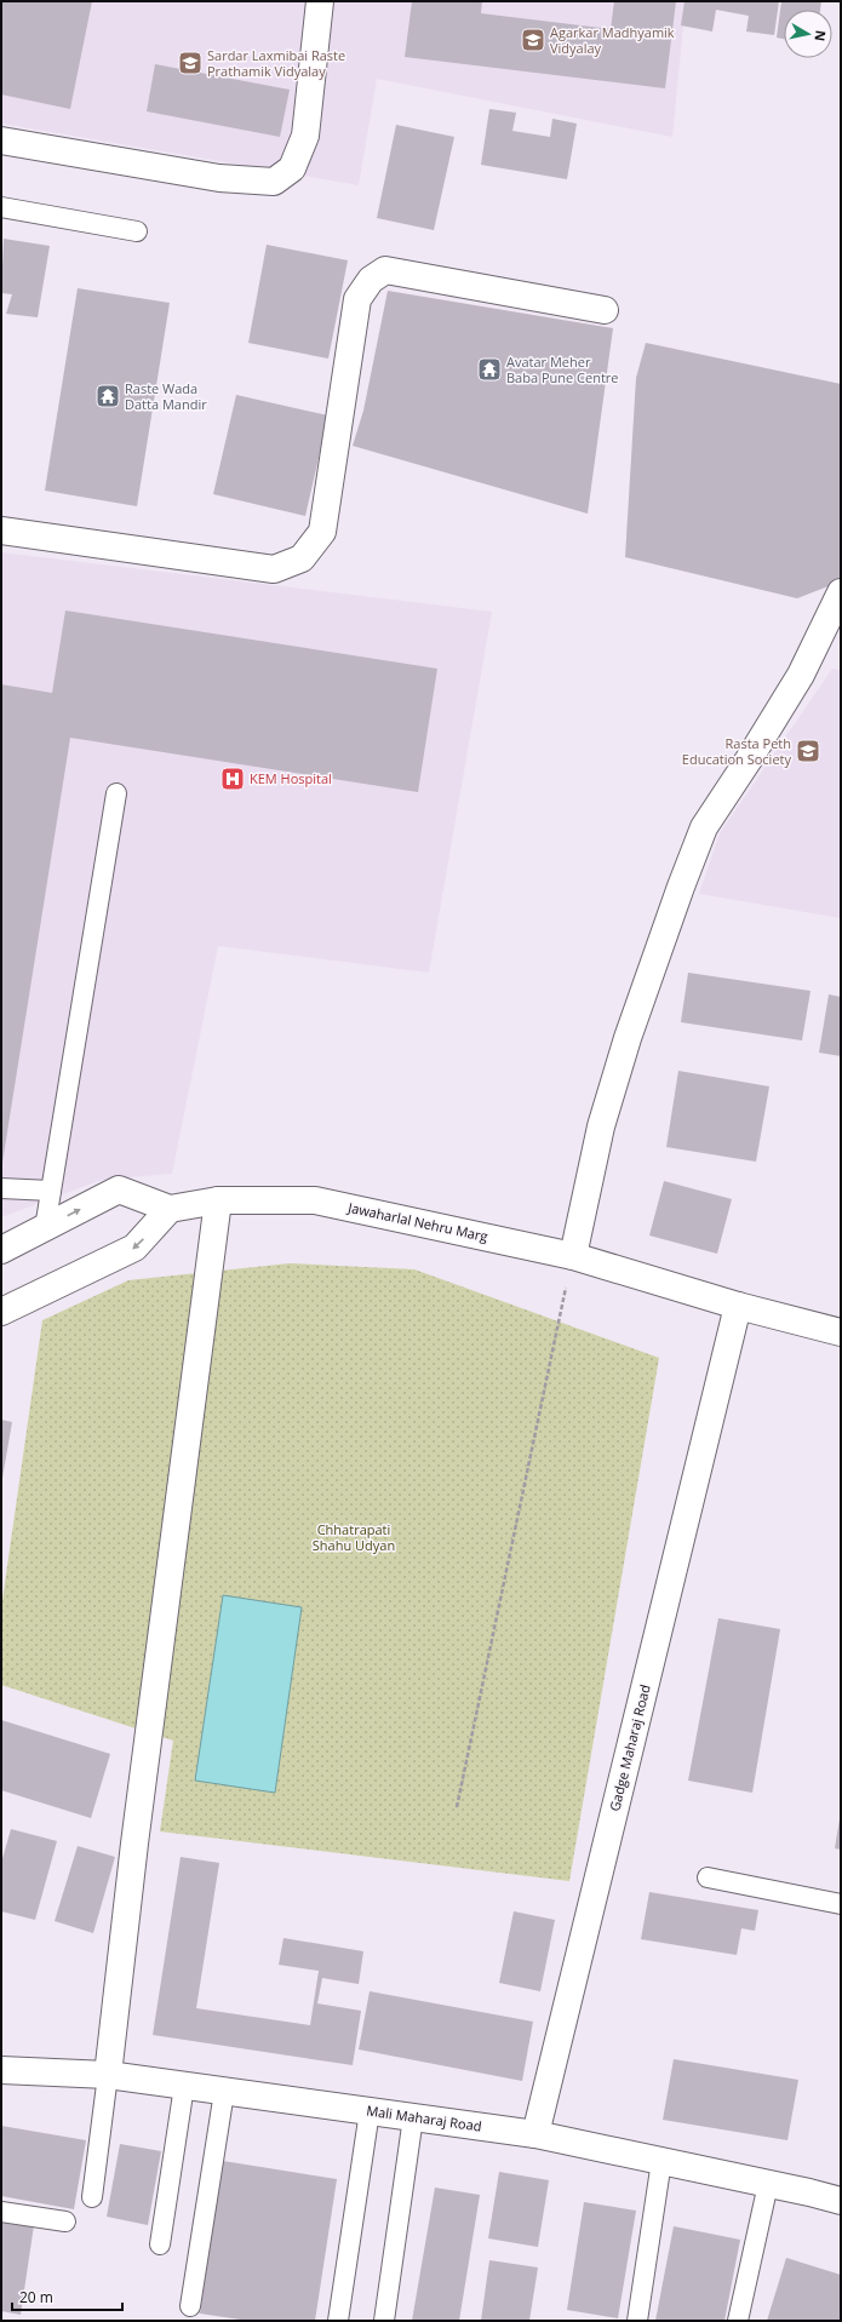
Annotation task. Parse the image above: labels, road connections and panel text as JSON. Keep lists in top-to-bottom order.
{
  "streets": {
    "street": ["Jawaharlal Nehru Marg", "Gadge Maharaj Road", "Mali Maharaj Road"]
  },
  "crossings": [
    ["Jawaharlal Nehru Marg", "Gadge Maharaj Road"],
    ["Gadge Maharaj Road", "Mali Maharaj Road"]
  ],
  "parks": ["Chhatrapati Shahu Udyan"],
  "places": {
    "school or university": ["Agarkar Madhyamik Vidyalay", "Sardar Laxmibai Raste Prathamik Vidyalay", "Rasta Peth Education Society"],
    "temple": ["Avatar Meher Baba Pune Centre", "Raste Wada Datta Mandir"],
    "hospital": ["KEM Hospital"]
  },
  "scale_bar": "20 m",
  "north": "right"
}
